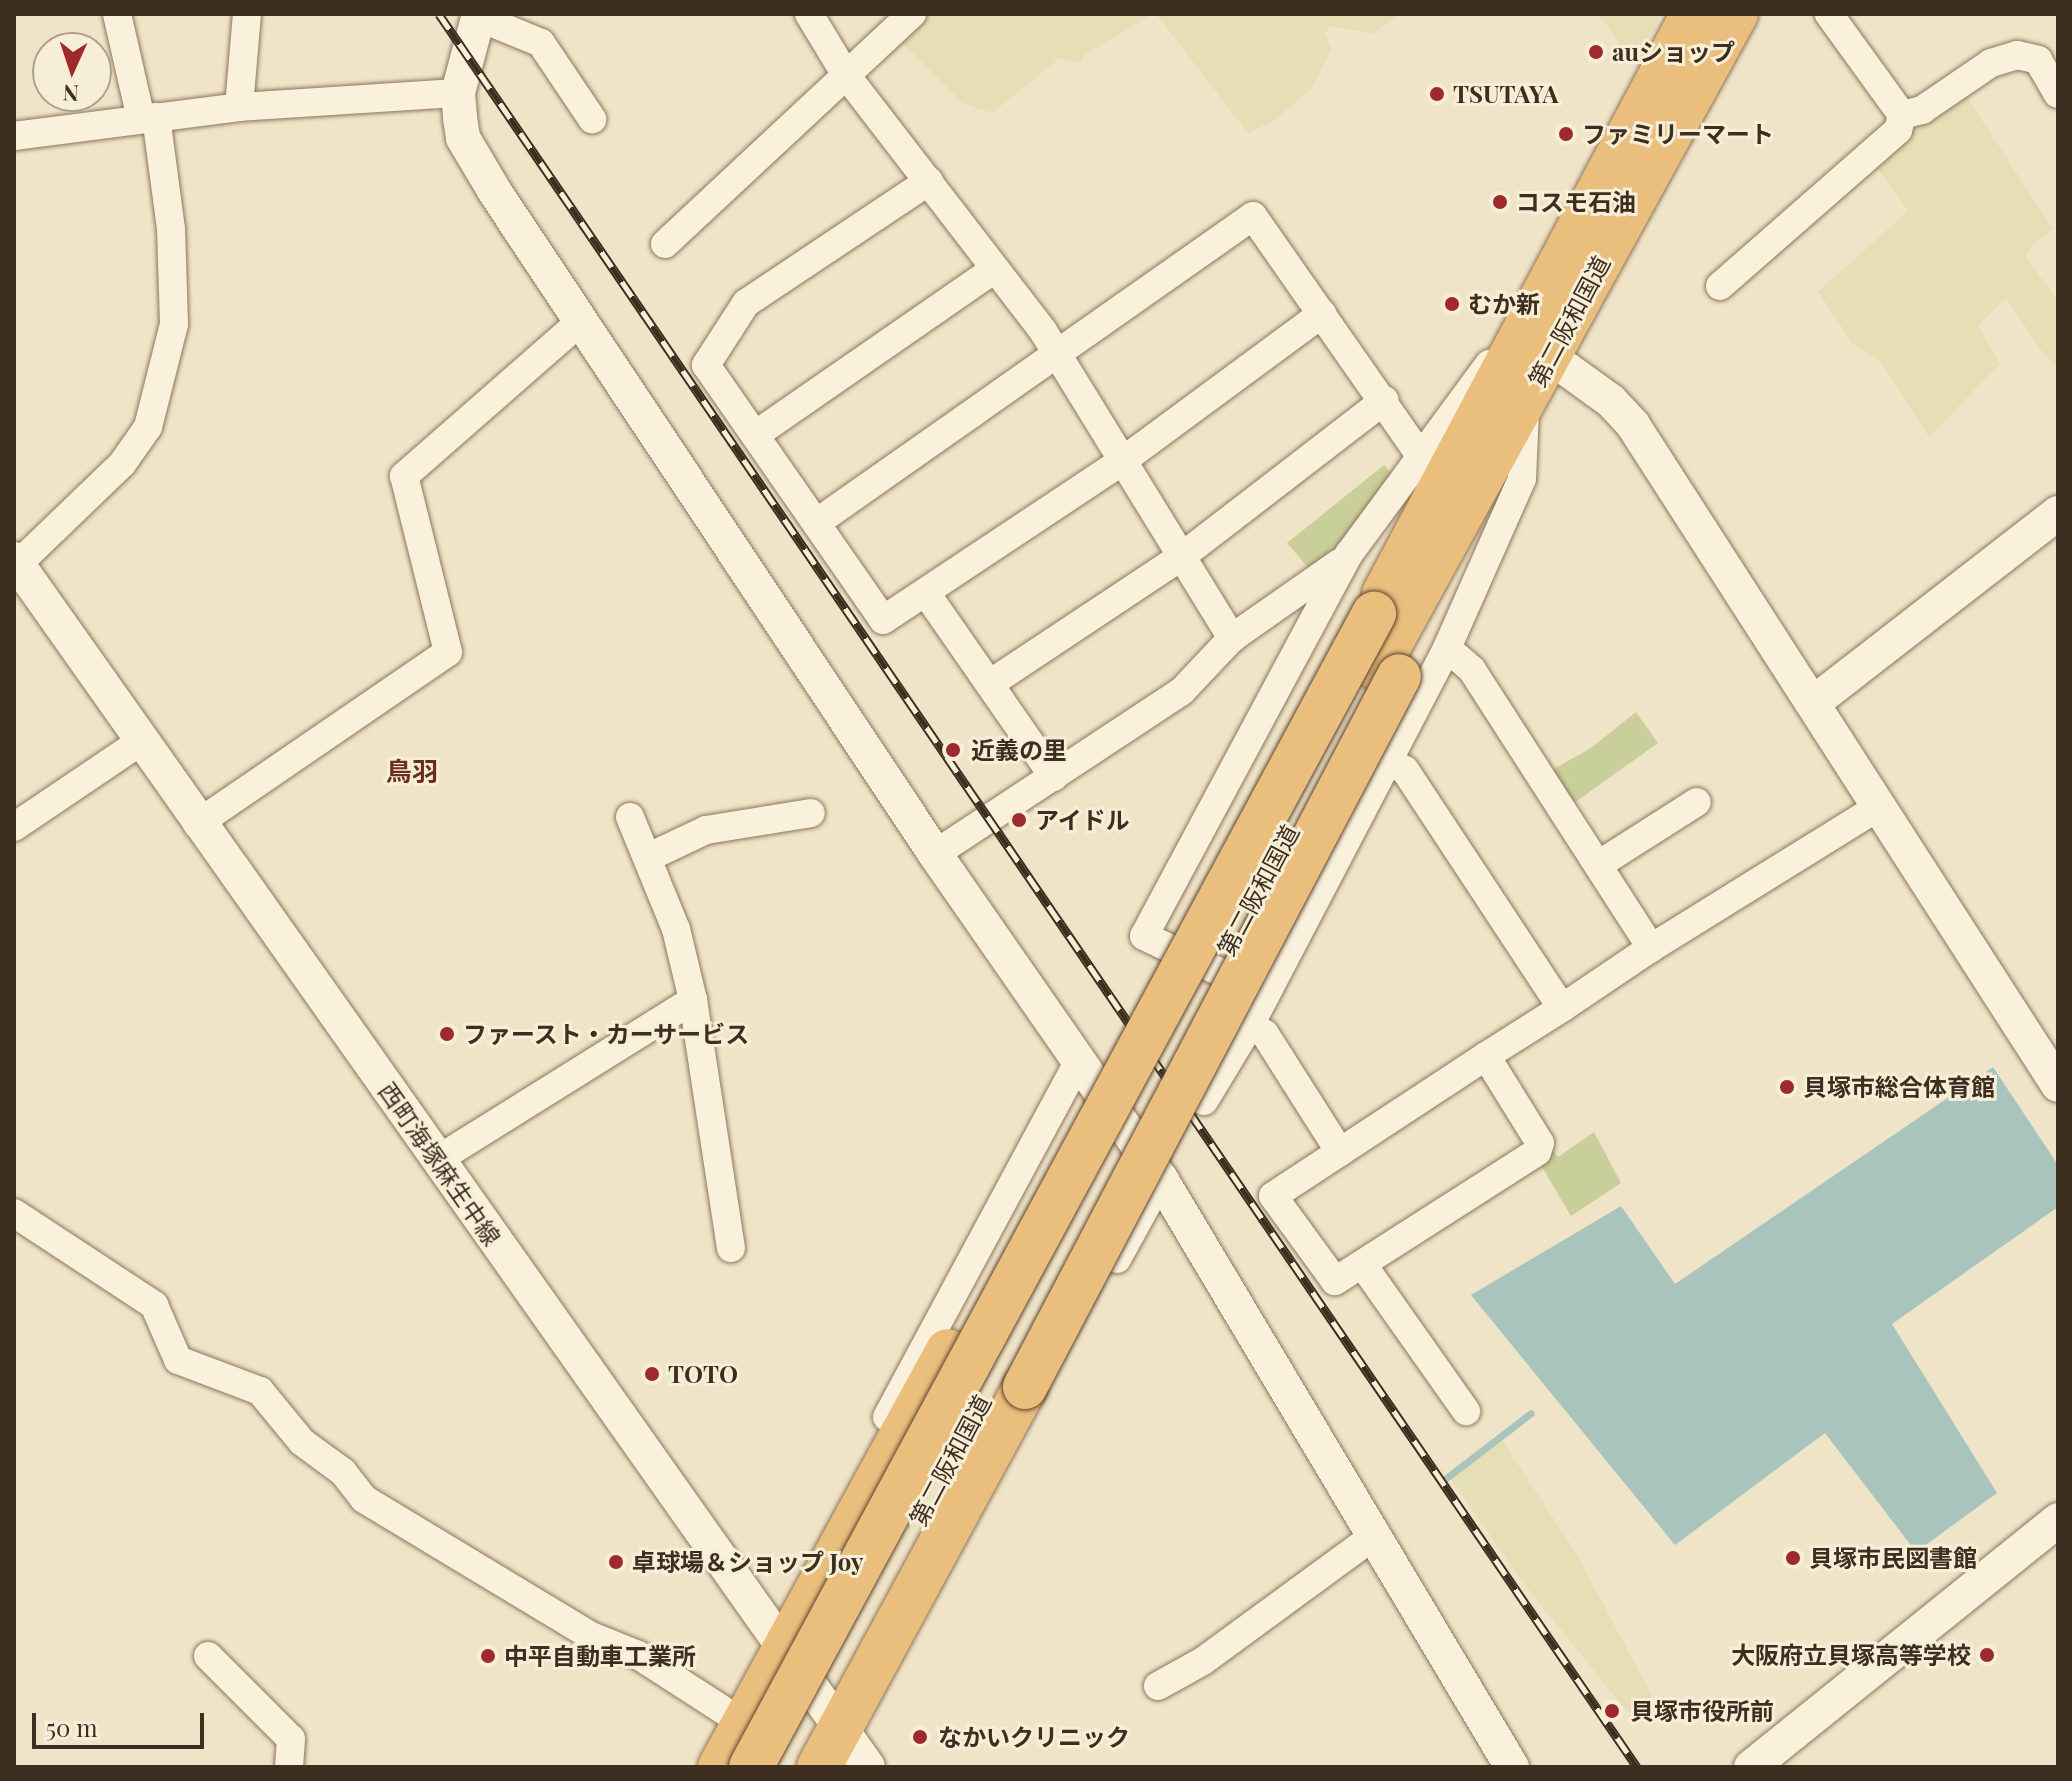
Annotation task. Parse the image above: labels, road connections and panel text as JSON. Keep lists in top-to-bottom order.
{
  "streets": {
    "highway": ["第二阪和国道"],
    "street": ["西町海塚麻生中線"]
  },
  "districts": ["鳥羽"],
  "places": [
    "auショップ",
    "TSUTAYA",
    "ファミリーマート",
    "コスモ石油",
    "むか新",
    "近義の里",
    "アイドル",
    "ファースト・カーサービス",
    "貝塚市総合体育館",
    "TOTO",
    "貝塚市民図書館",
    "卓球場＆ショップ Joy",
    "大阪府立貝塚高等学校",
    "中平自動車工業所",
    "貝塚市役所前",
    "なかいクリニック"
  ],
  "scale_bar": "50 m",
  "north": "bottom"
}
